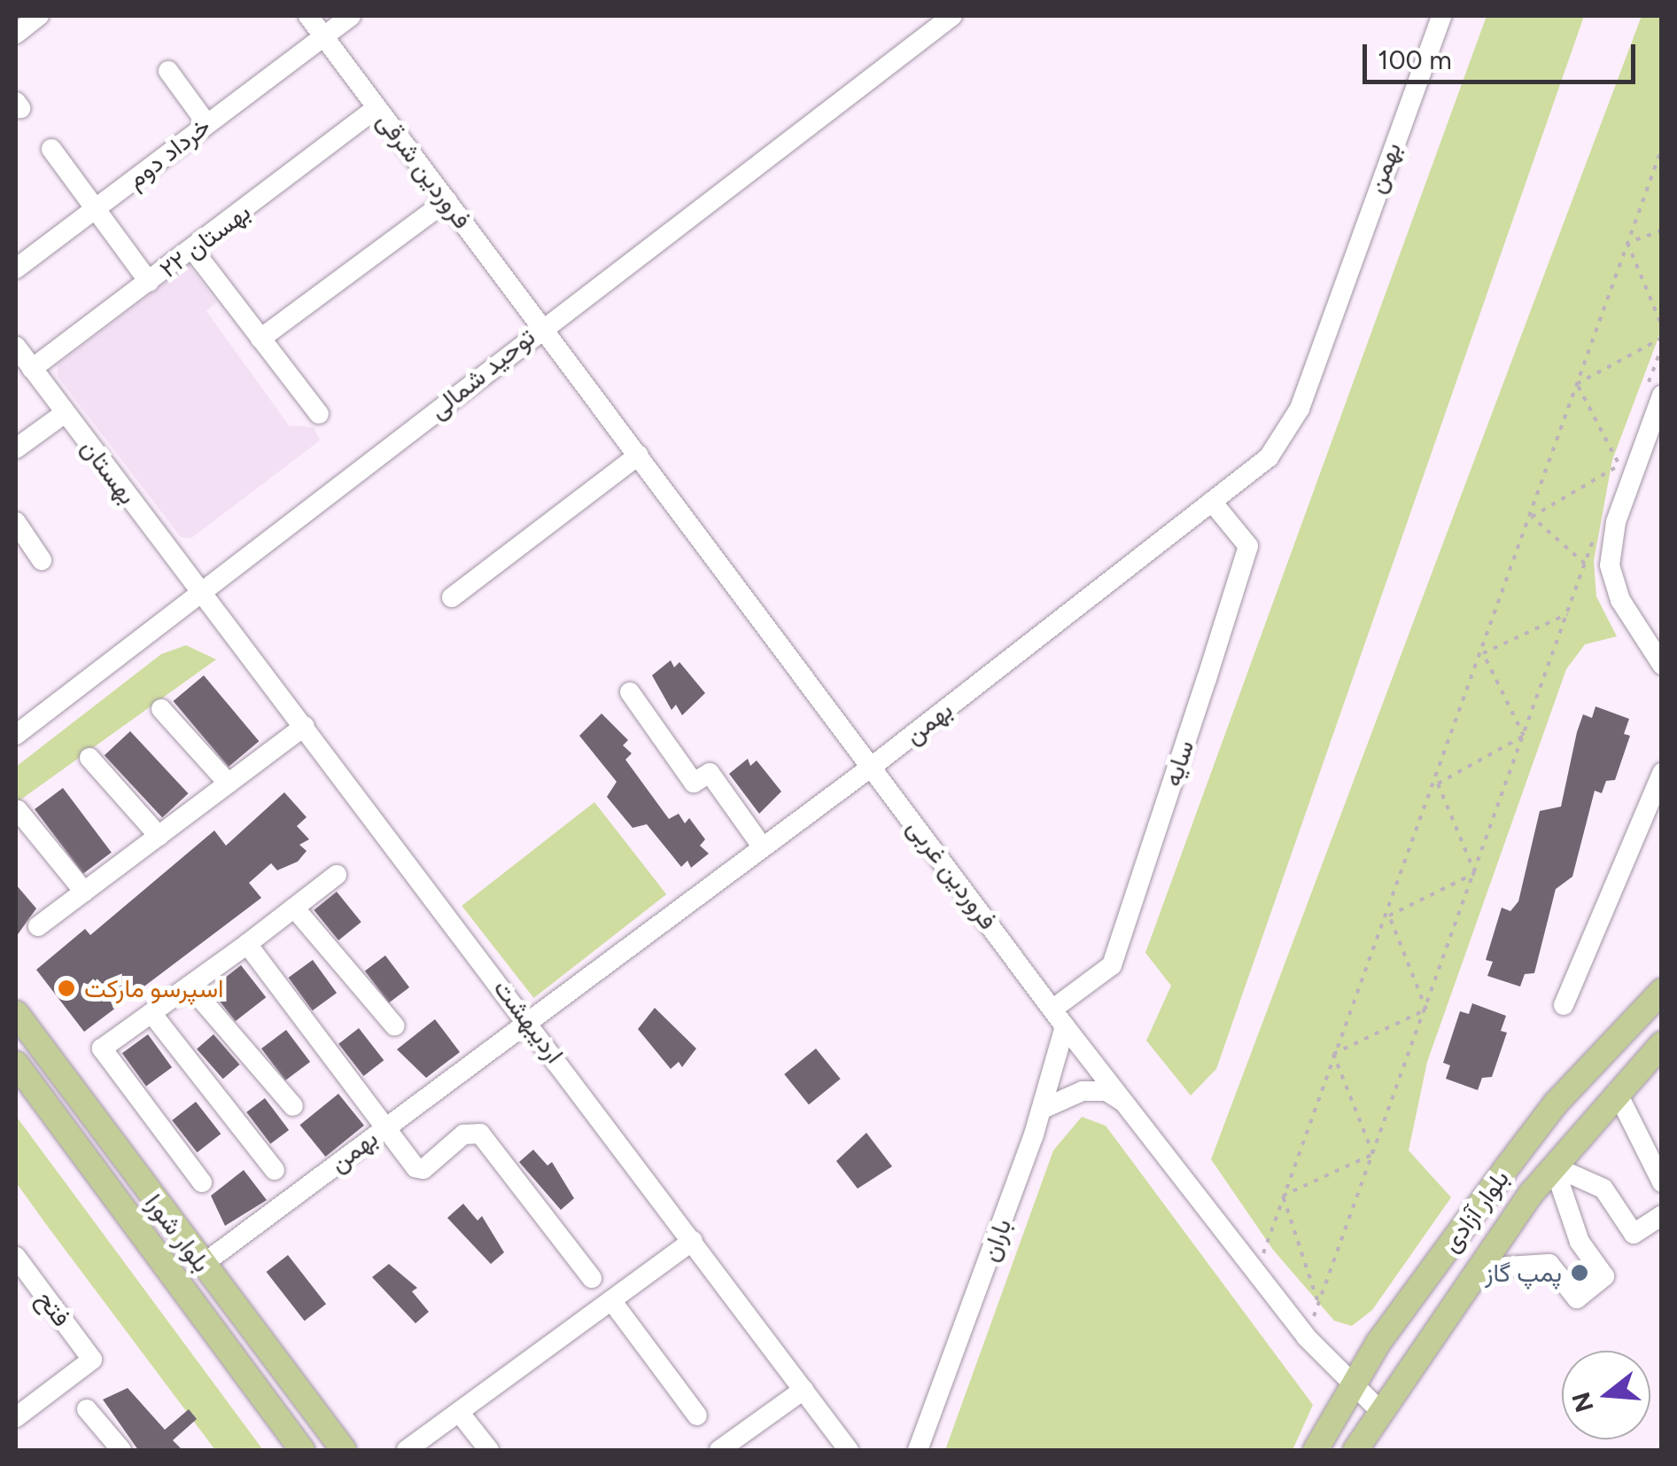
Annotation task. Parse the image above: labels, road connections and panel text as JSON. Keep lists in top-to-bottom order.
{
  "streets": {
    "main road": ["بلوار آزادی", "بلوار شورا"],
    "street": [
      "خرداد دوم",
      "بهمن",
      "فروردین شرقی",
      "بهستان ۲۲",
      "توحید شمالی",
      "بهستان",
      "سایه",
      "فروردین غربی",
      "اردیبهشت",
      "باران",
      "فتح"
    ]
  },
  "crossings": [
    ["خرداد دوم", "فروردین شرقی"],
    ["بهمن", "سایه"],
    ["بهمن", "فروردین غربی"],
    ["بهمن", "اردیبهشت"],
    ["بهمن", "بلوار شورا"],
    ["فروردین شرقی", "بهستان ۲۲"],
    ["فروردین شرقی", "توحید شمالی"],
    ["فروردین شرقی", "فروردین غربی"],
    ["بهستان ۲۲", "بهستان"],
    ["توحید شمالی", "بهستان"],
    ["توحید شمالی", "فروردین غربی"],
    ["توحید شمالی", "اردیبهشت"],
    ["بهستان", "اردیبهشت"],
    ["سایه", "فروردین غربی"],
    ["سایه", "باران"],
    ["فروردین غربی", "بلوار آزادی"],
    ["فروردین غربی", "باران"]
  ],
  "places": ["اسپرسو مارکت", "پمپ گاز"],
  "scale_bar": "100 m",
  "north": "left"
}
